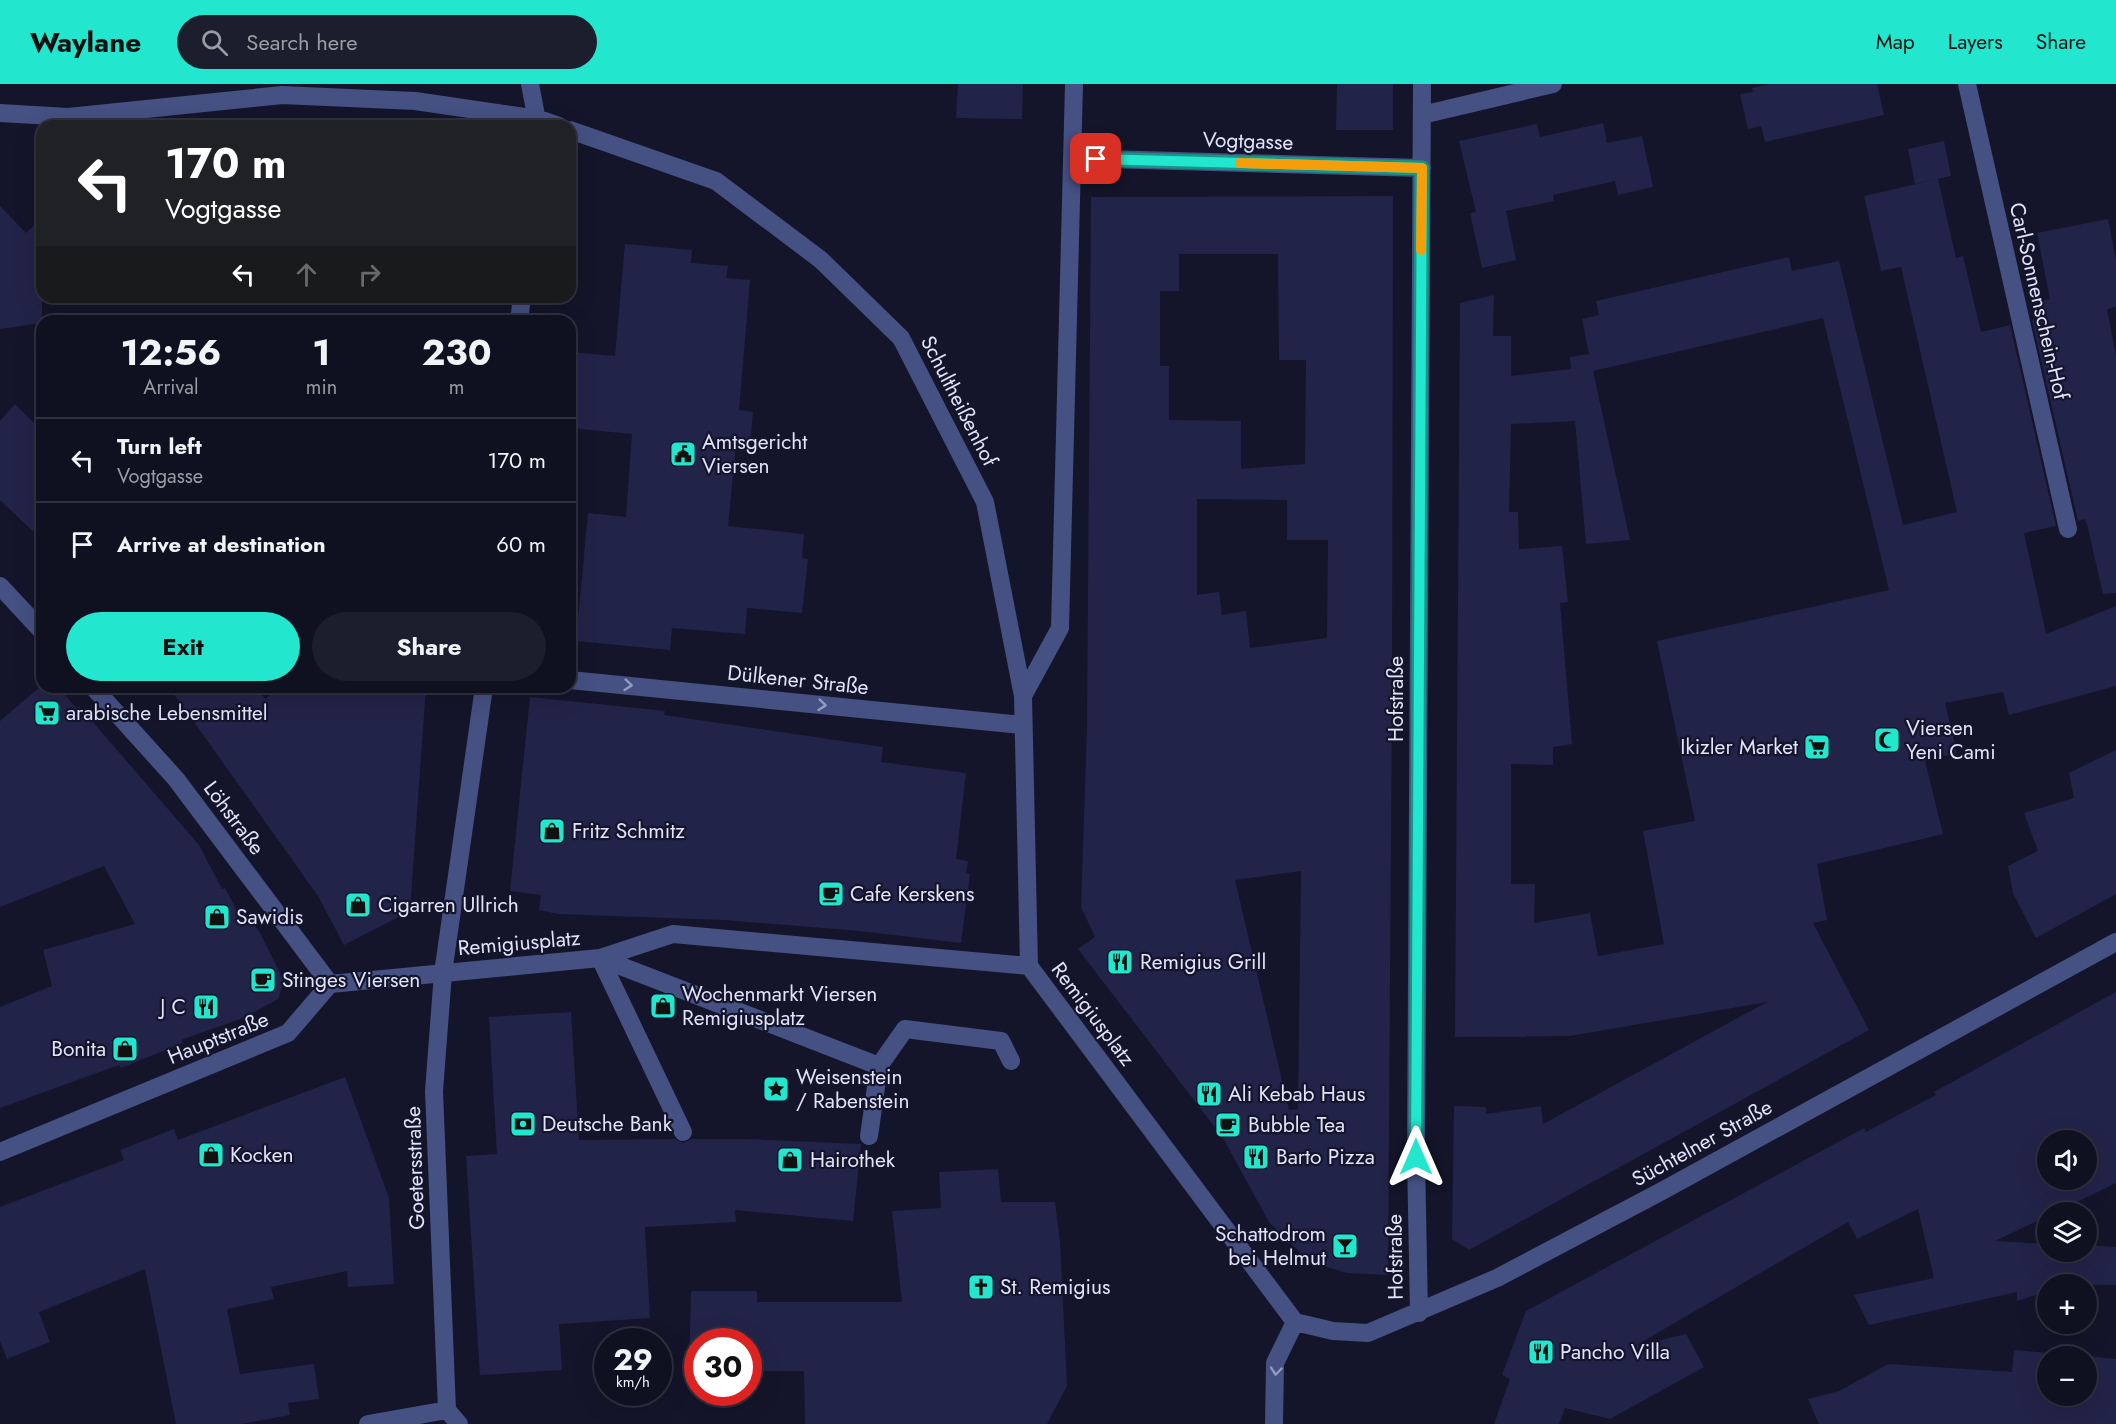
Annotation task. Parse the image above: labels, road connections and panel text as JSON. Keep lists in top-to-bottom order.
{
  "streets": {
    "street": [
      "Vogtgasse",
      "Carl-Sonnenschein-Hof",
      "Schultheißenhof",
      "Dülkener Straße",
      "Hofstraße",
      "Löhstraße",
      "Remigiusplatz",
      "Hauptstraße",
      "Süchtelner Straße",
      "Goetersstraße"
    ]
  },
  "crossings": [
    ["Vogtgasse", "Schultheißenhof"],
    ["Vogtgasse", "Hofstraße"],
    ["Schultheißenhof", "Dülkener Straße"],
    ["Schultheißenhof", "Remigiusplatz"],
    ["Hofstraße", "Süchtelner Straße"],
    ["Löhstraße", "Hauptstraße"],
    ["Remigiusplatz", "Süchtelner Straße"],
    ["Remigiusplatz", "Goetersstraße"]
  ],
  "one_way": ["Dülkener Straße"],
  "places": {
    "public building": ["Amtsgericht Viersen"],
    "supermarket": ["arabische Lebensmittel", "Ikizler Market"],
    "mosque": ["Viersen Yeni Cami"],
    "shop": [
      "Fritz Schmitz",
      "Cigarren Ullrich",
      "Sawidis",
      "Wochenmarkt Viersen Remigiusplatz",
      "Bonita",
      "Kocken",
      "Hairothek"
    ],
    "cafe": ["Cafe Kerskens", "Stinges Viersen", "Bubble Tea"],
    "restaurant": [
      "Remigius Grill",
      "J C",
      "Ali Kebab Haus",
      "Barto Pizza",
      "Pancho Villa"
    ],
    "place": ["Weisenstein / Rabenstein"],
    "bank": ["Deutsche Bank"],
    "bar": ["Schattodrom bei Helmut"],
    "church": ["St. Remigius"]
  },
  "page": {
    "header": "Waylane",
    "search": "Search here",
    "nav": ["Map", "Layers", "Share"],
    "turn": ["170 m", "Vogtgasse"],
    "eta": [
      "12:56",
      "Arrival",
      "1",
      "min",
      "230",
      "m"
    ],
    "list": [
      {
        "name": "Turn left",
        "note": "Vogtgasse",
        "value": "170 m"
      },
      {
        "name": "Arrive at destination",
        "value": "60 m"
      }
    ],
    "buttons": ["Exit", "Share"],
    "map_buttons": ["+", "−"],
    "speed": "29 km/h",
    "limit": "30"
  }
}
